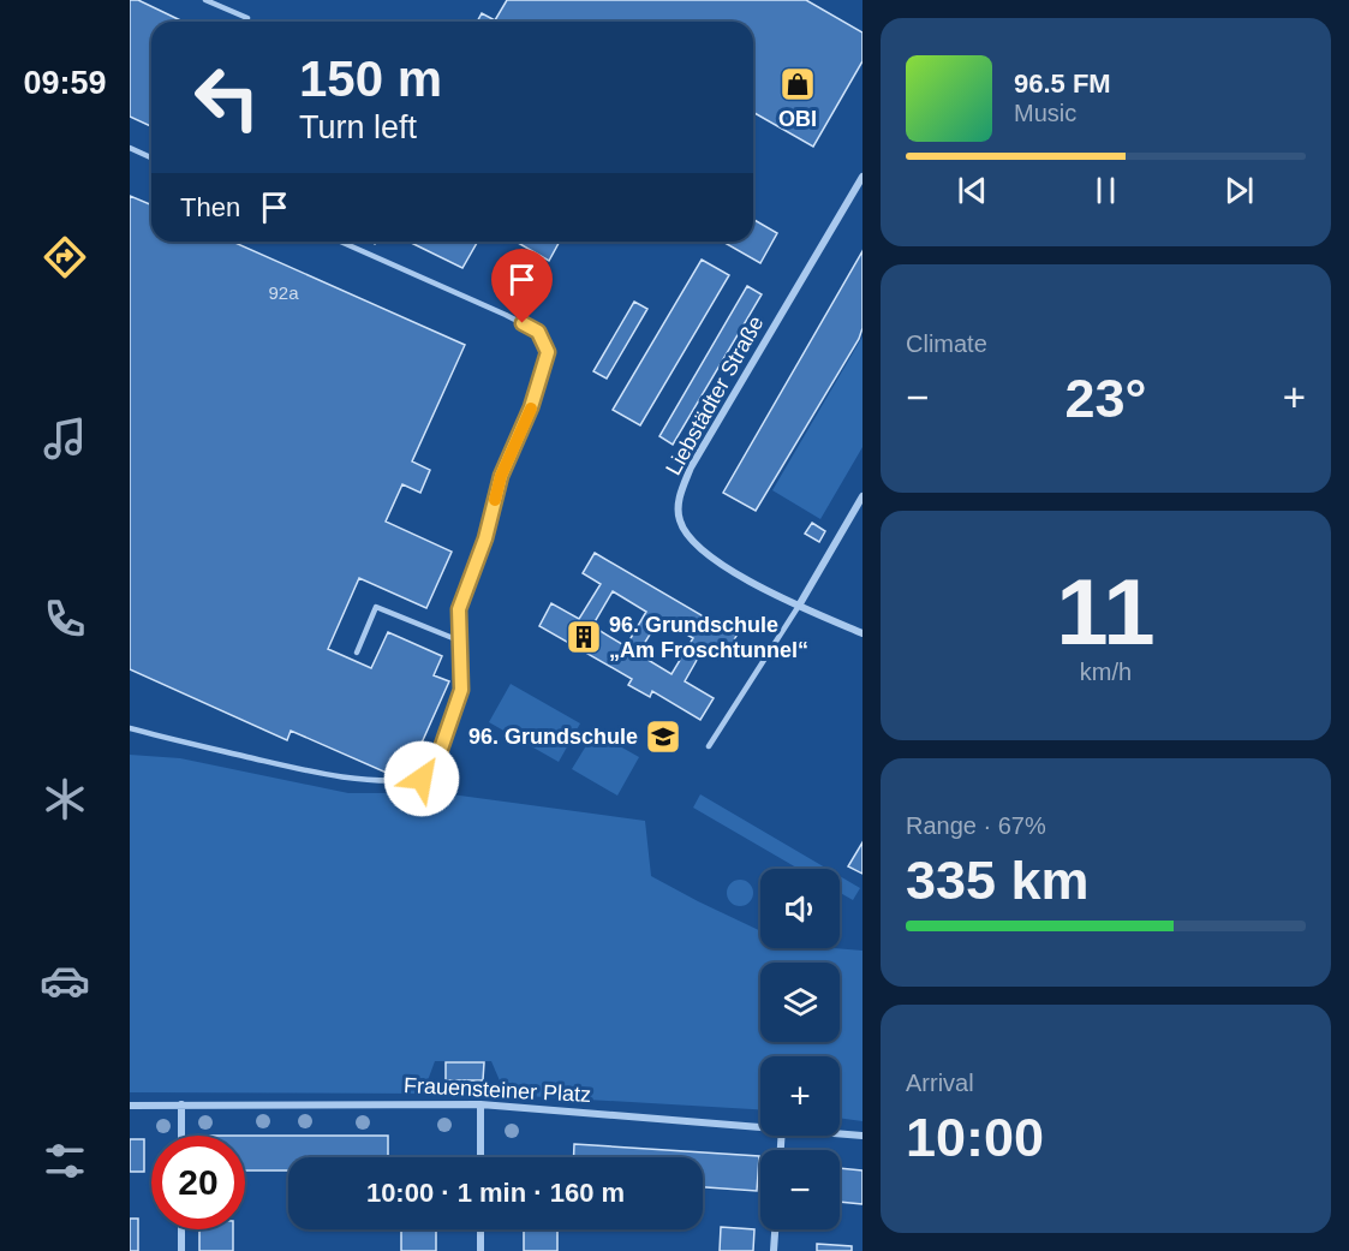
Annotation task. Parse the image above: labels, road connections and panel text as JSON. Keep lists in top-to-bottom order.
{
  "streets": {
    "street": ["Liebstädter Straße", "Frauensteiner Platz"]
  },
  "places": {
    "shop": ["OBI"],
    "building": ["96. Grundschule „Am Froschtunnel“"],
    "school or university": ["96. Grundschule"]
  },
  "house_numbers": ["92a"],
  "page": {
    "tabs": "09:59",
    "turn": ["150 m", "Turn left"],
    "song": ["96.5 FM", "Music"],
    "then": "Then",
    "tile": [
      "Climate",
      ["11", "km/h"],
      ["Range · 67%", "335 km"],
      ["Arrival", "10:00"]
    ],
    "heat": ["−", "23°", "+"],
    "map_buttons": ["+", "−"],
    "limit": "20",
    "trip": "10:00 · 1 min · 160 m"
  }
}
